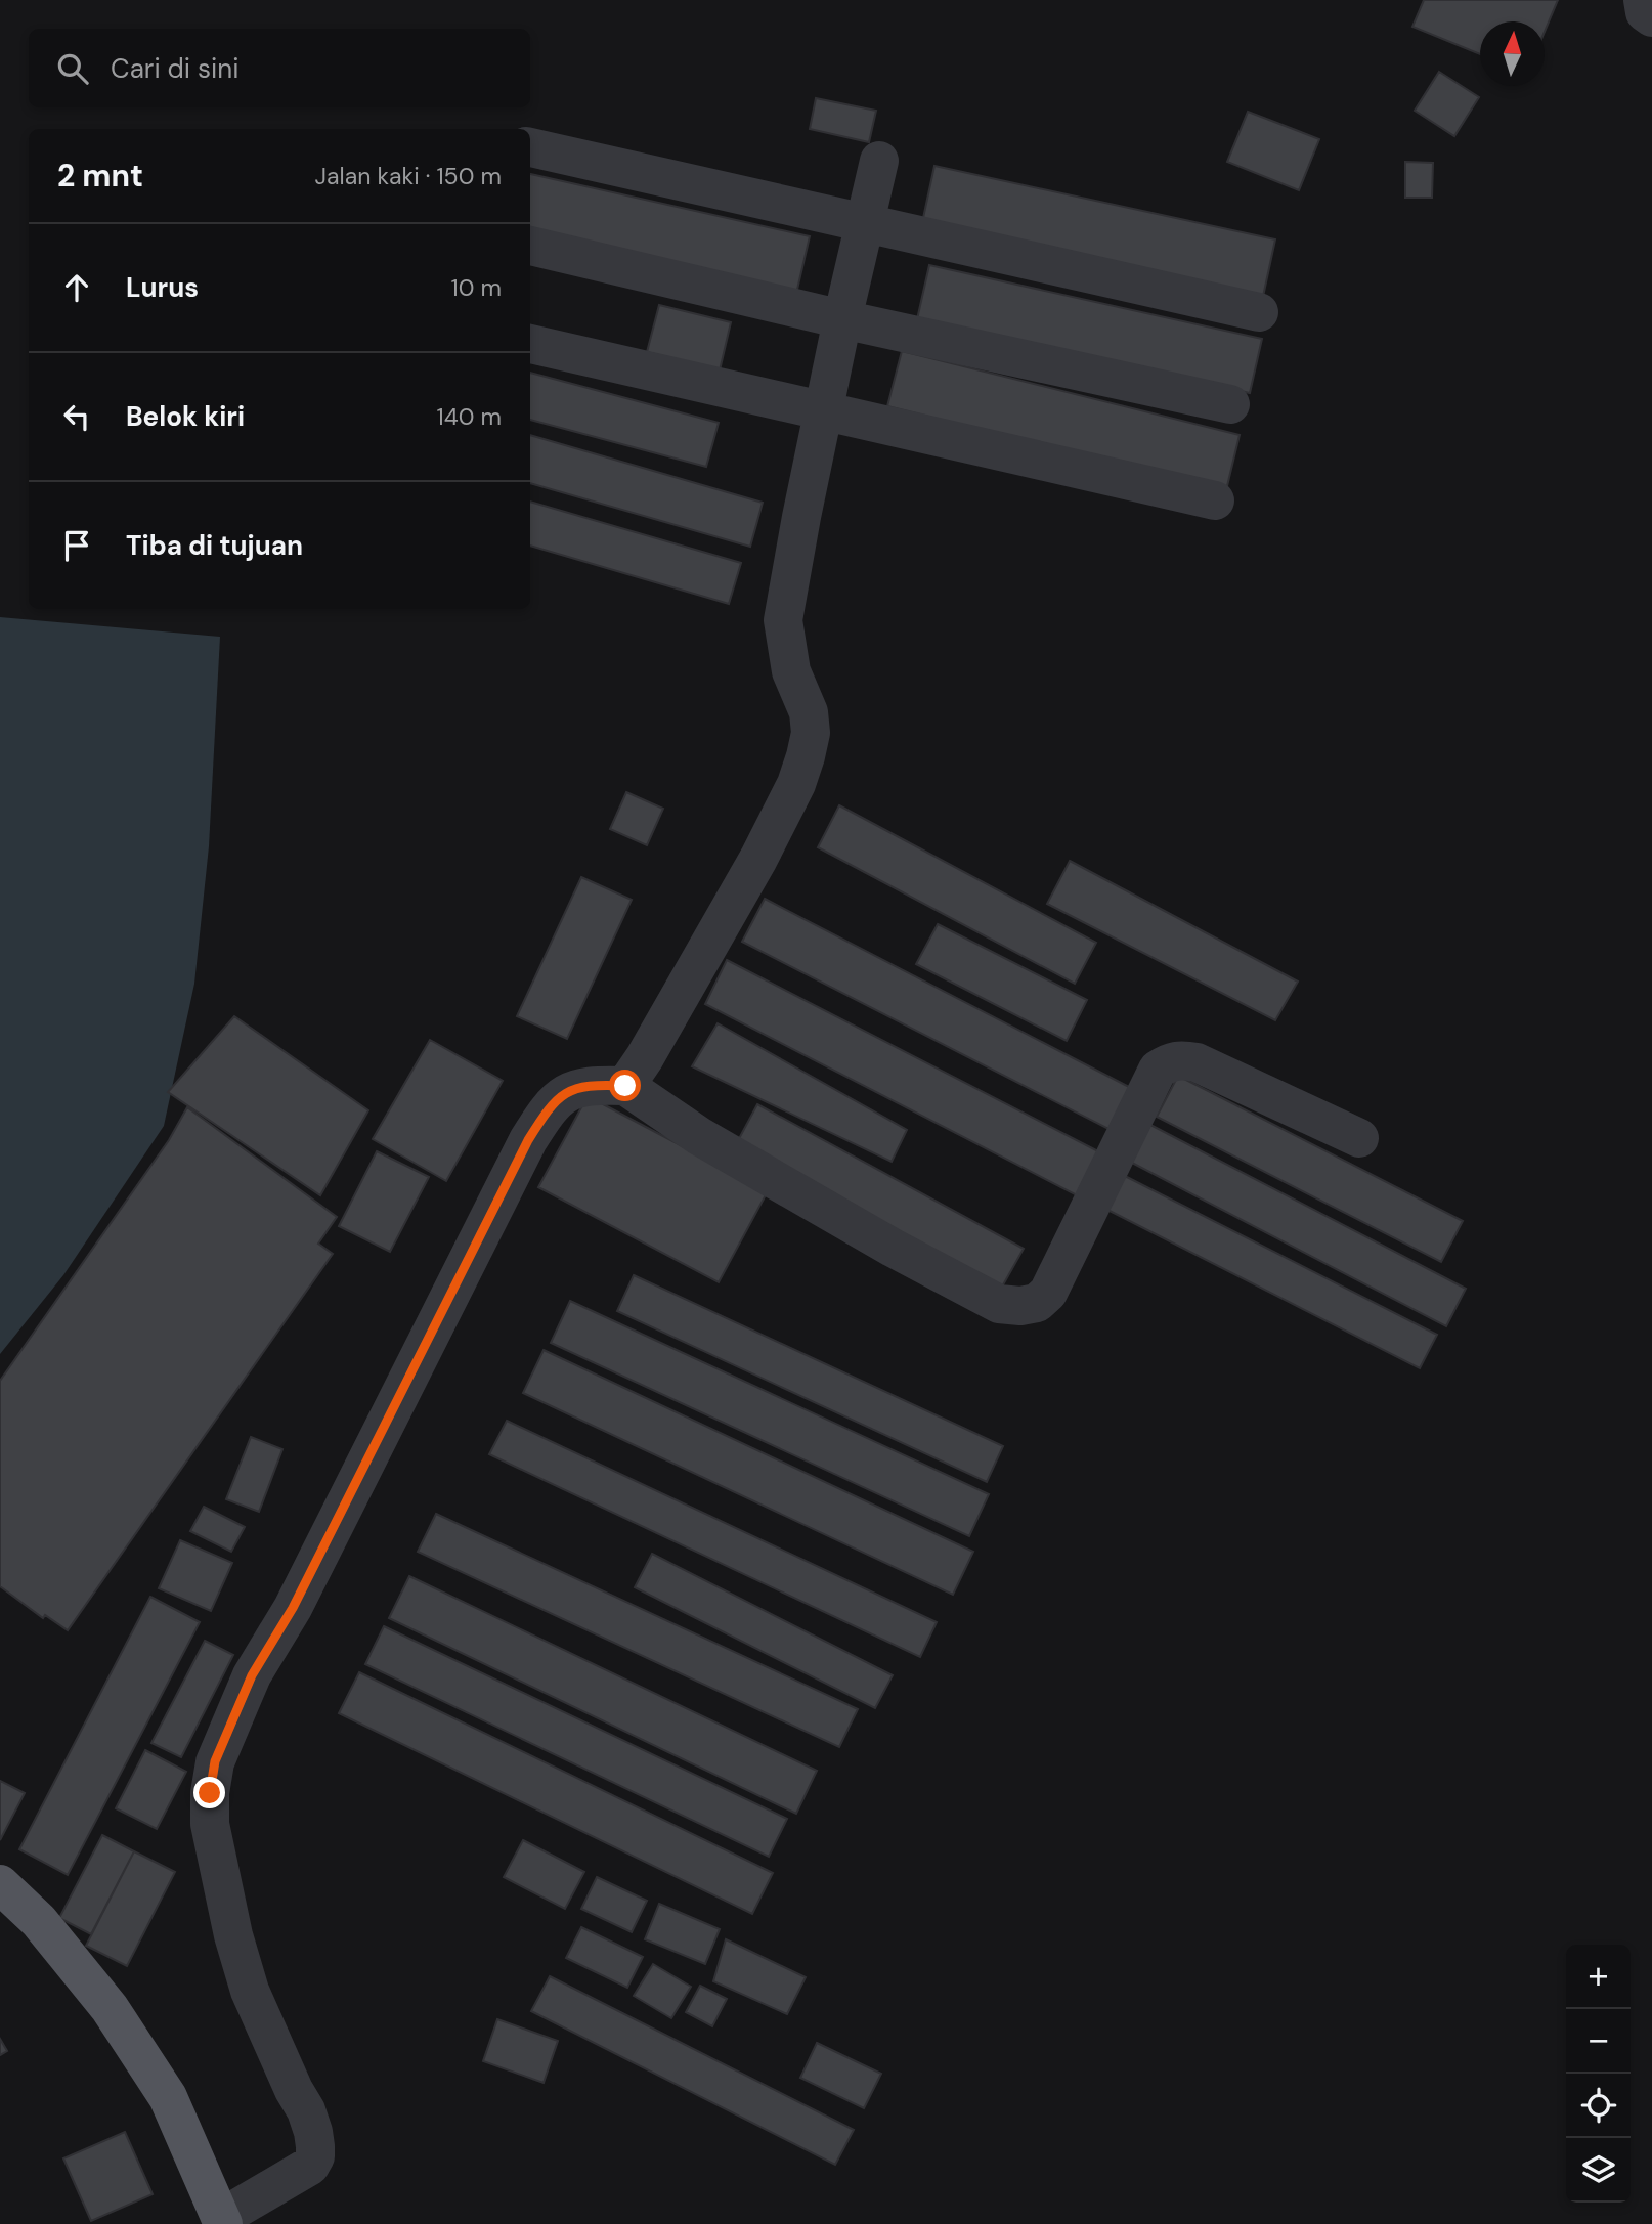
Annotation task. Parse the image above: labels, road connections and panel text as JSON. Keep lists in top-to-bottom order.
{
  "north": "top",
  "page": {
    "search": "Cari di sini",
    "heading": ["2 mnt", "Jalan kaki · 150 m"],
    "list": [
      ["Lurus", "10 m"],
      ["Belok kiri", "140 m"],
      "Tiba di tujuan"
    ],
    "map_buttons": ["+", "−"]
  }
}
